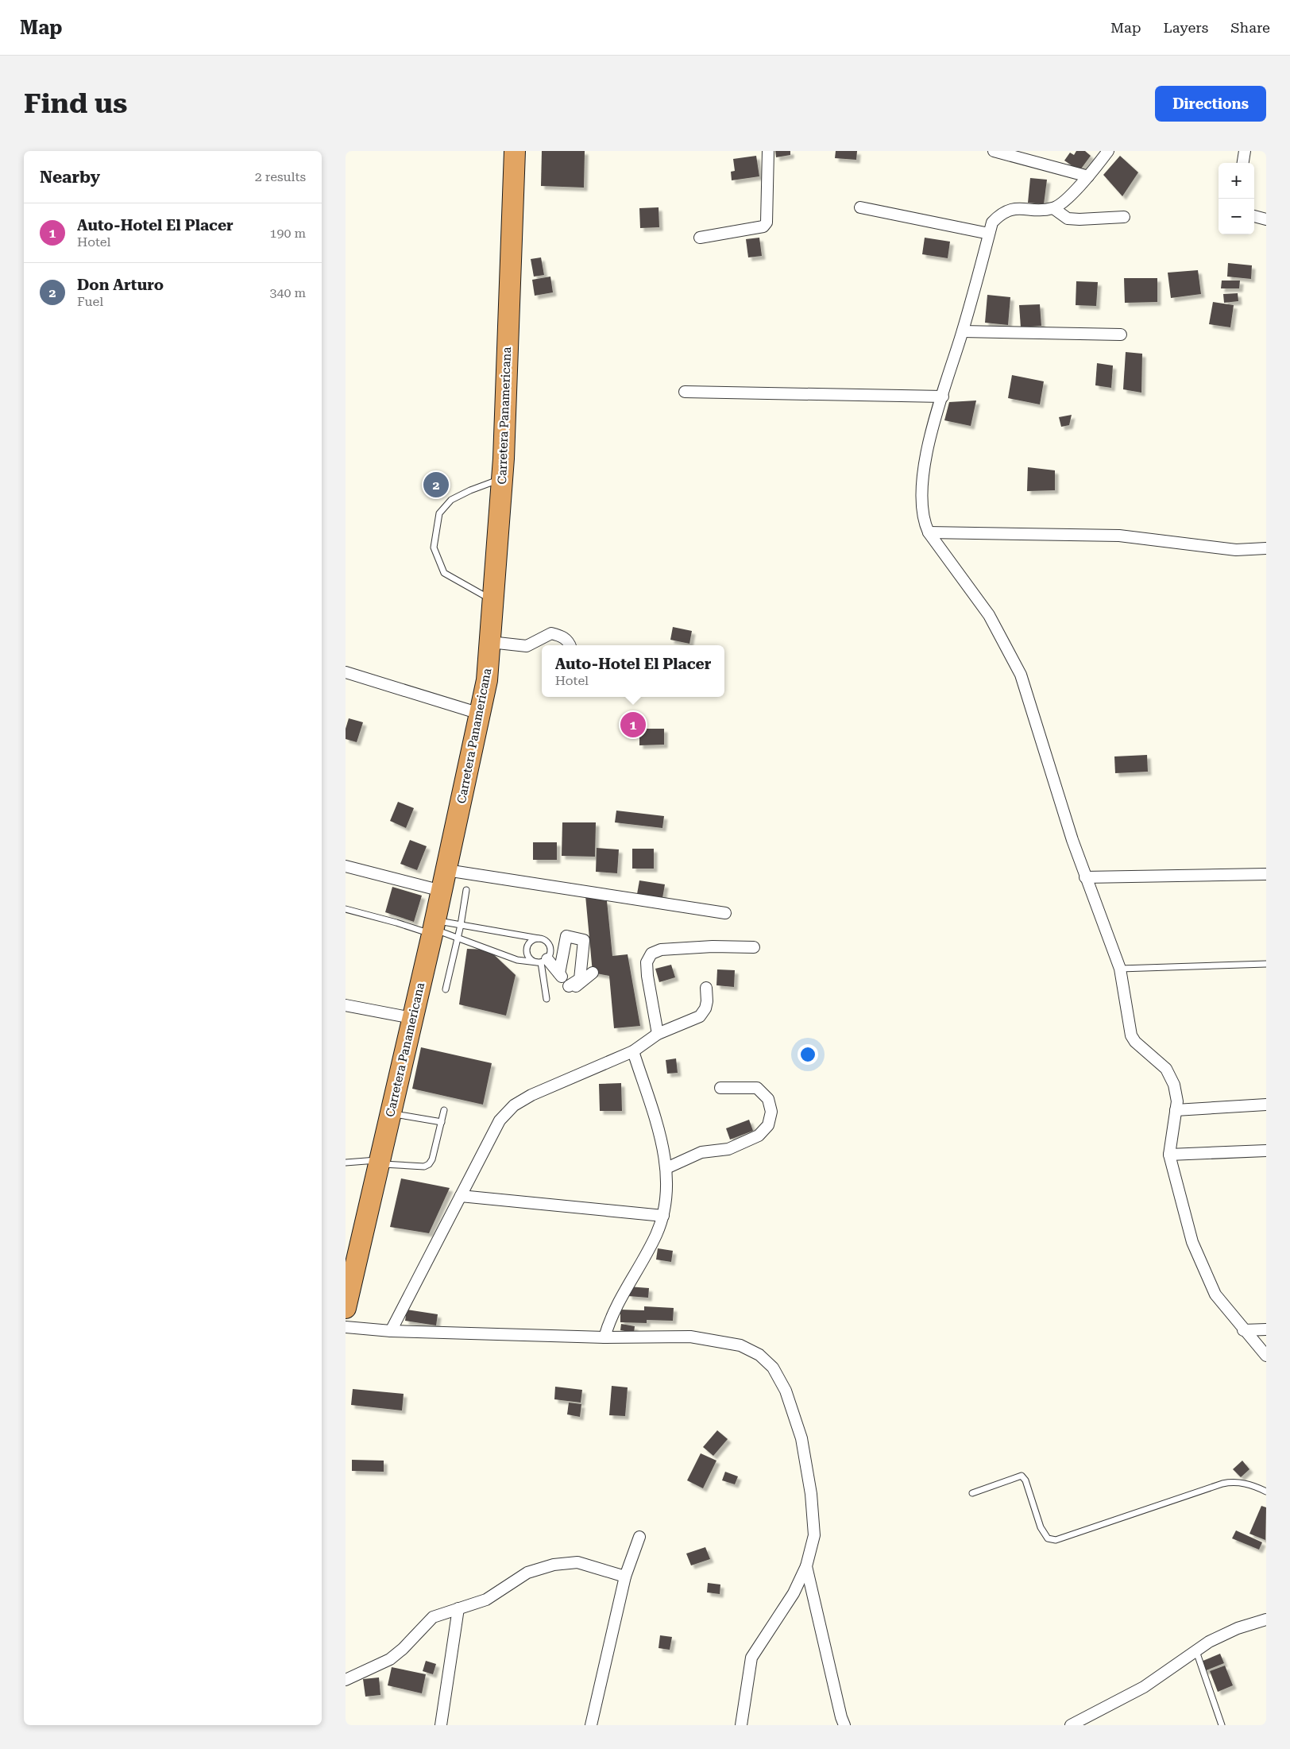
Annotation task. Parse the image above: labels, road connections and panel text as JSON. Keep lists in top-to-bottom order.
{
  "streets": {
    "highway": ["Carretera Panamericana"]
  },
  "page": {
    "header": "Map",
    "nav": ["Map", "Layers", "Share"],
    "buttons": "Directions",
    "title": "Find us",
    "heading": ["Nearby", "2 results"],
    "map_buttons": ["+", "−"],
    "list": [
      {
        "mark": "1",
        "name": "Auto-Hotel El Placer",
        "note": "Hotel",
        "value": "190 m"
      },
      {
        "mark": "2",
        "name": "Don Arturo",
        "note": "Fuel",
        "value": "340 m"
      }
    ],
    "pins": ["2", "1"],
    "popup": ["Auto-Hotel El Placer", "Hotel"]
  }
}
